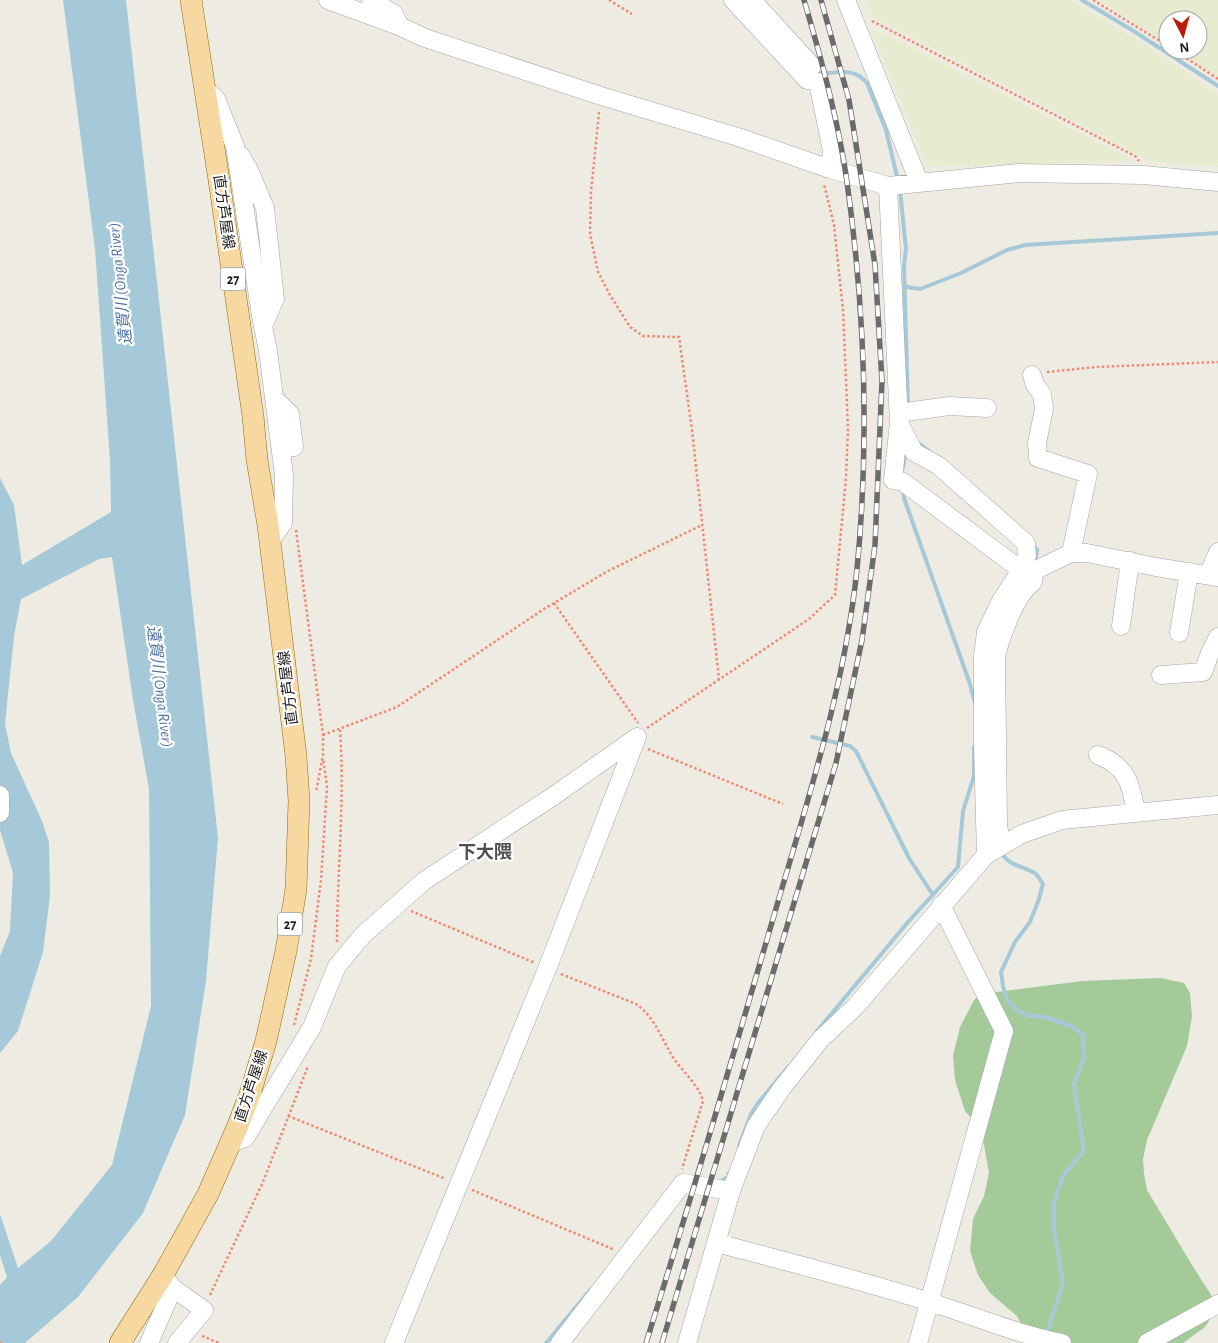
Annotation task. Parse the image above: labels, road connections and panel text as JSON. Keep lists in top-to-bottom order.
{
  "streets": {
    "main road": ["直方芦屋線", "27"]
  },
  "districts": ["下大隈"],
  "water": ["遠賀川 (Onga River)"],
  "north": "bottom"
}
